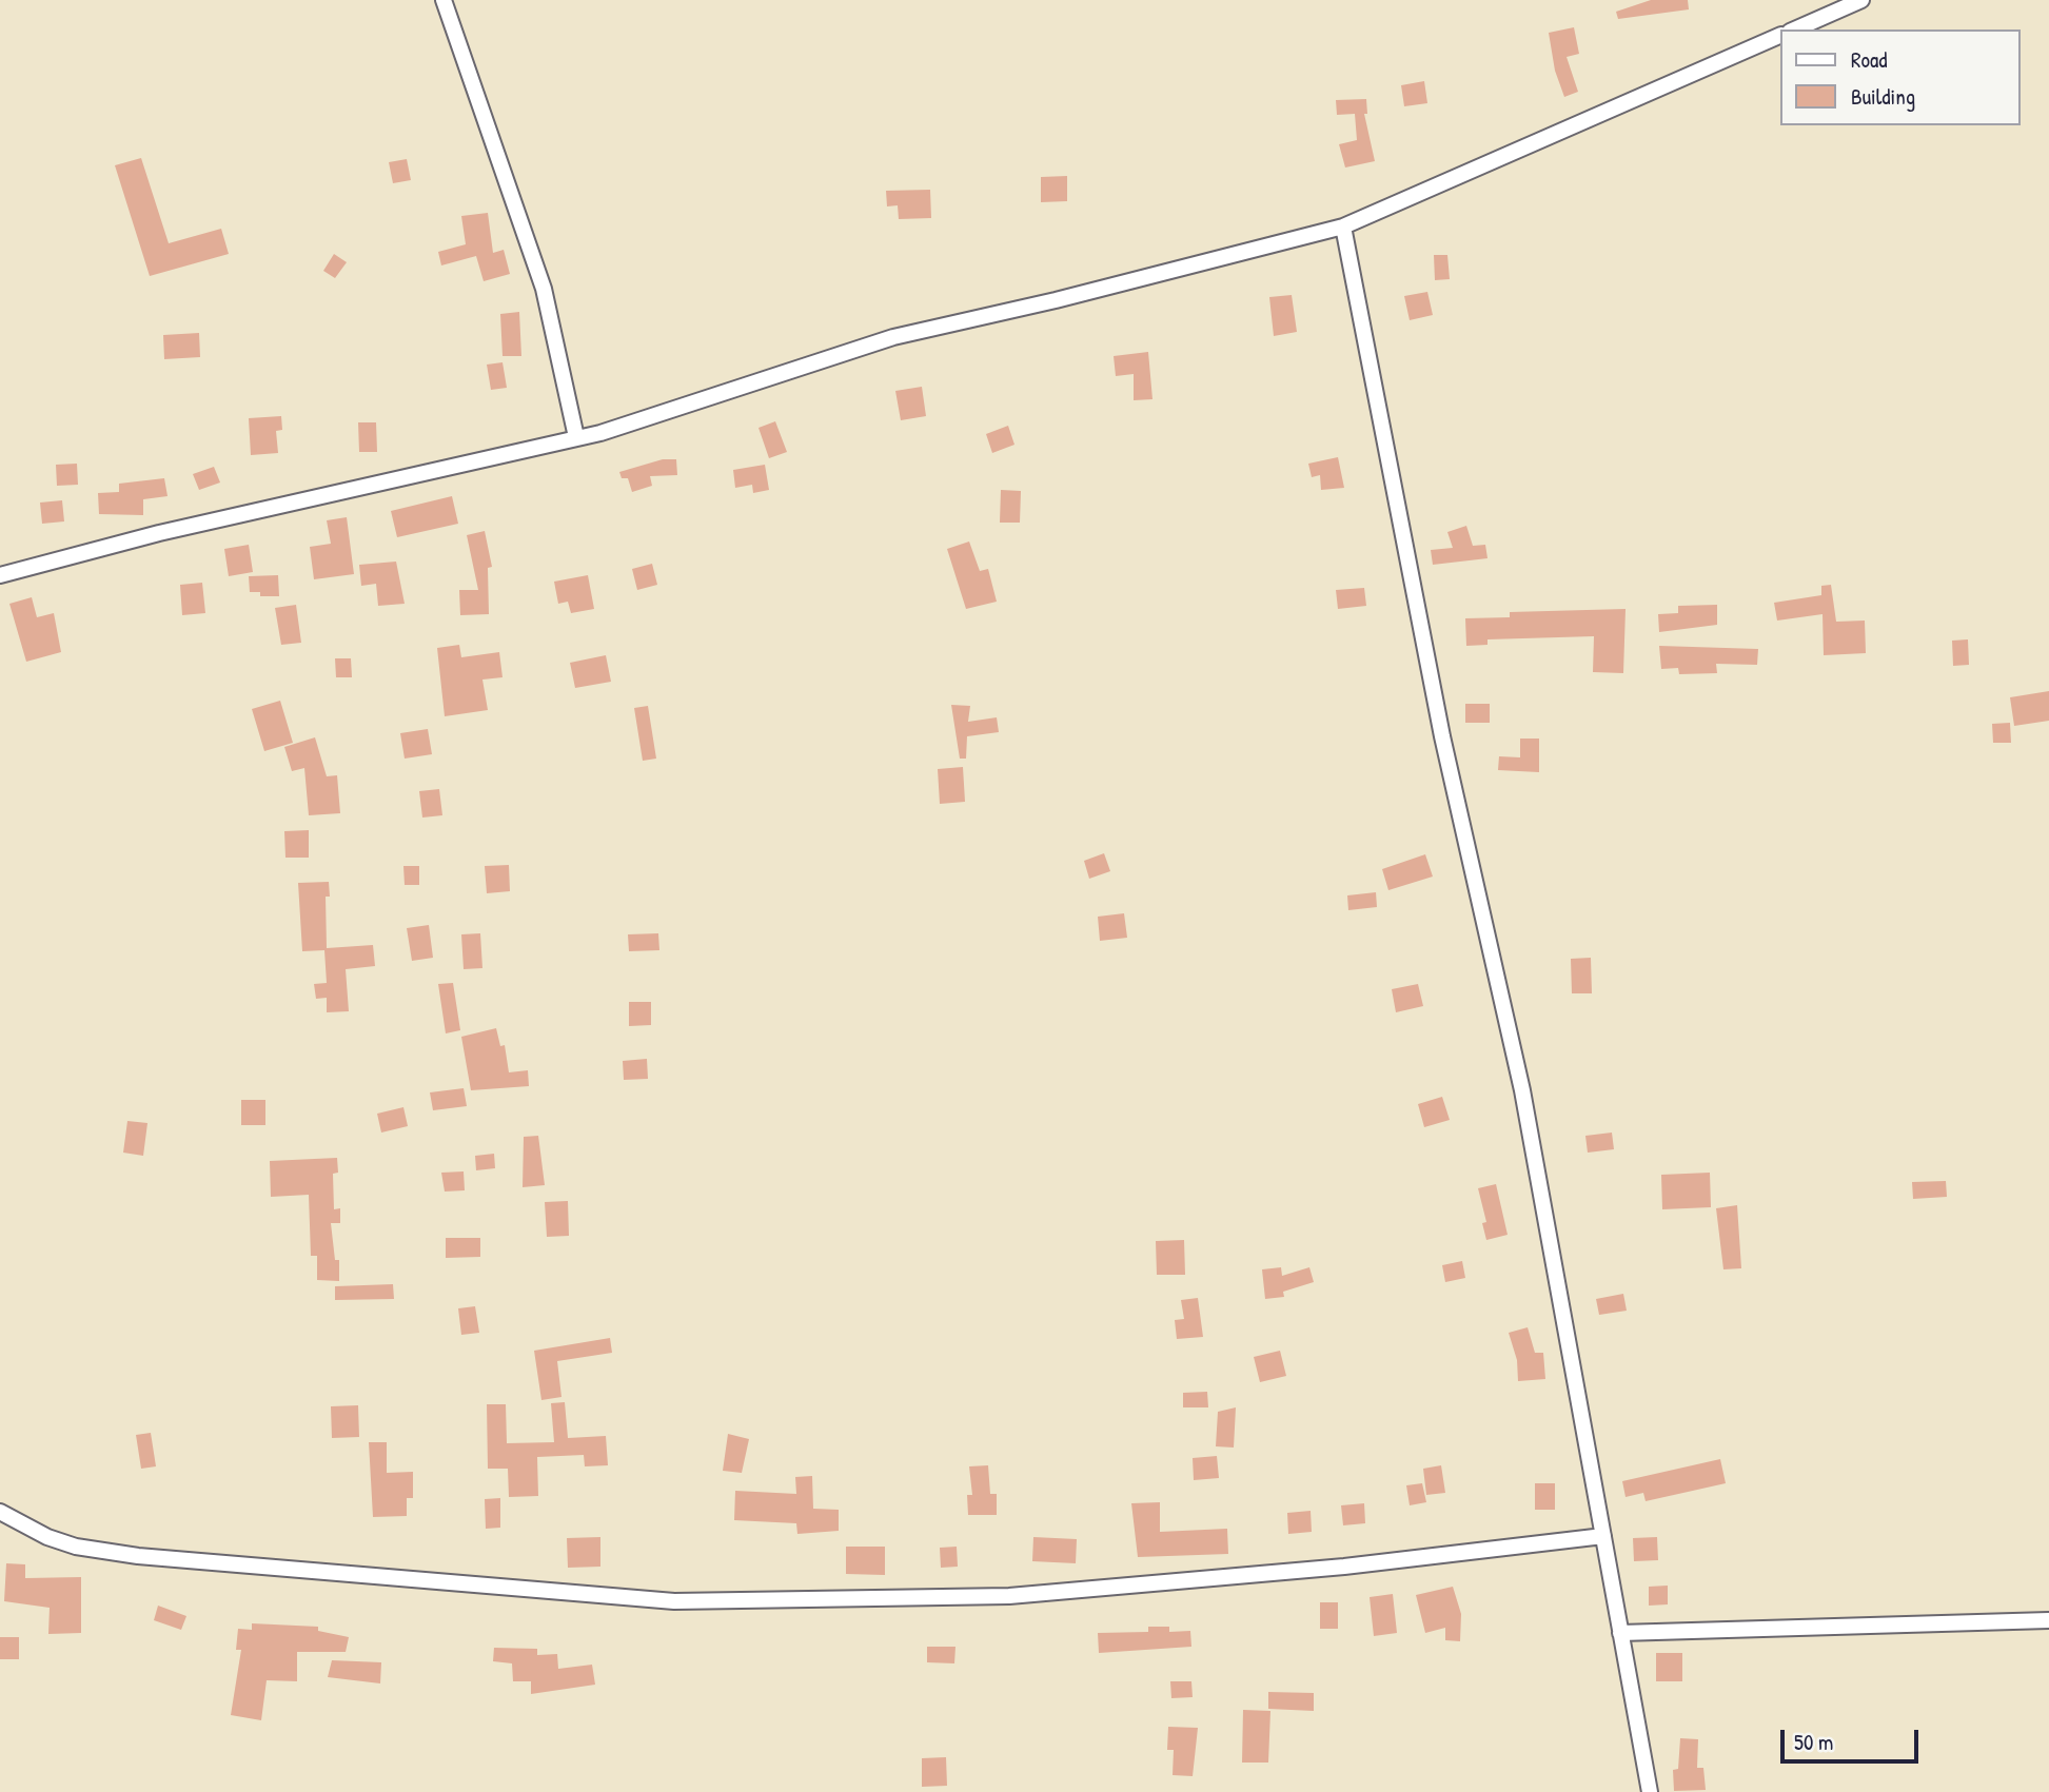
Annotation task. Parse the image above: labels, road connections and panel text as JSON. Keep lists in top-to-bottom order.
{
  "legend": ["Road", "Building"],
  "scale_bar": "50 m"
}
